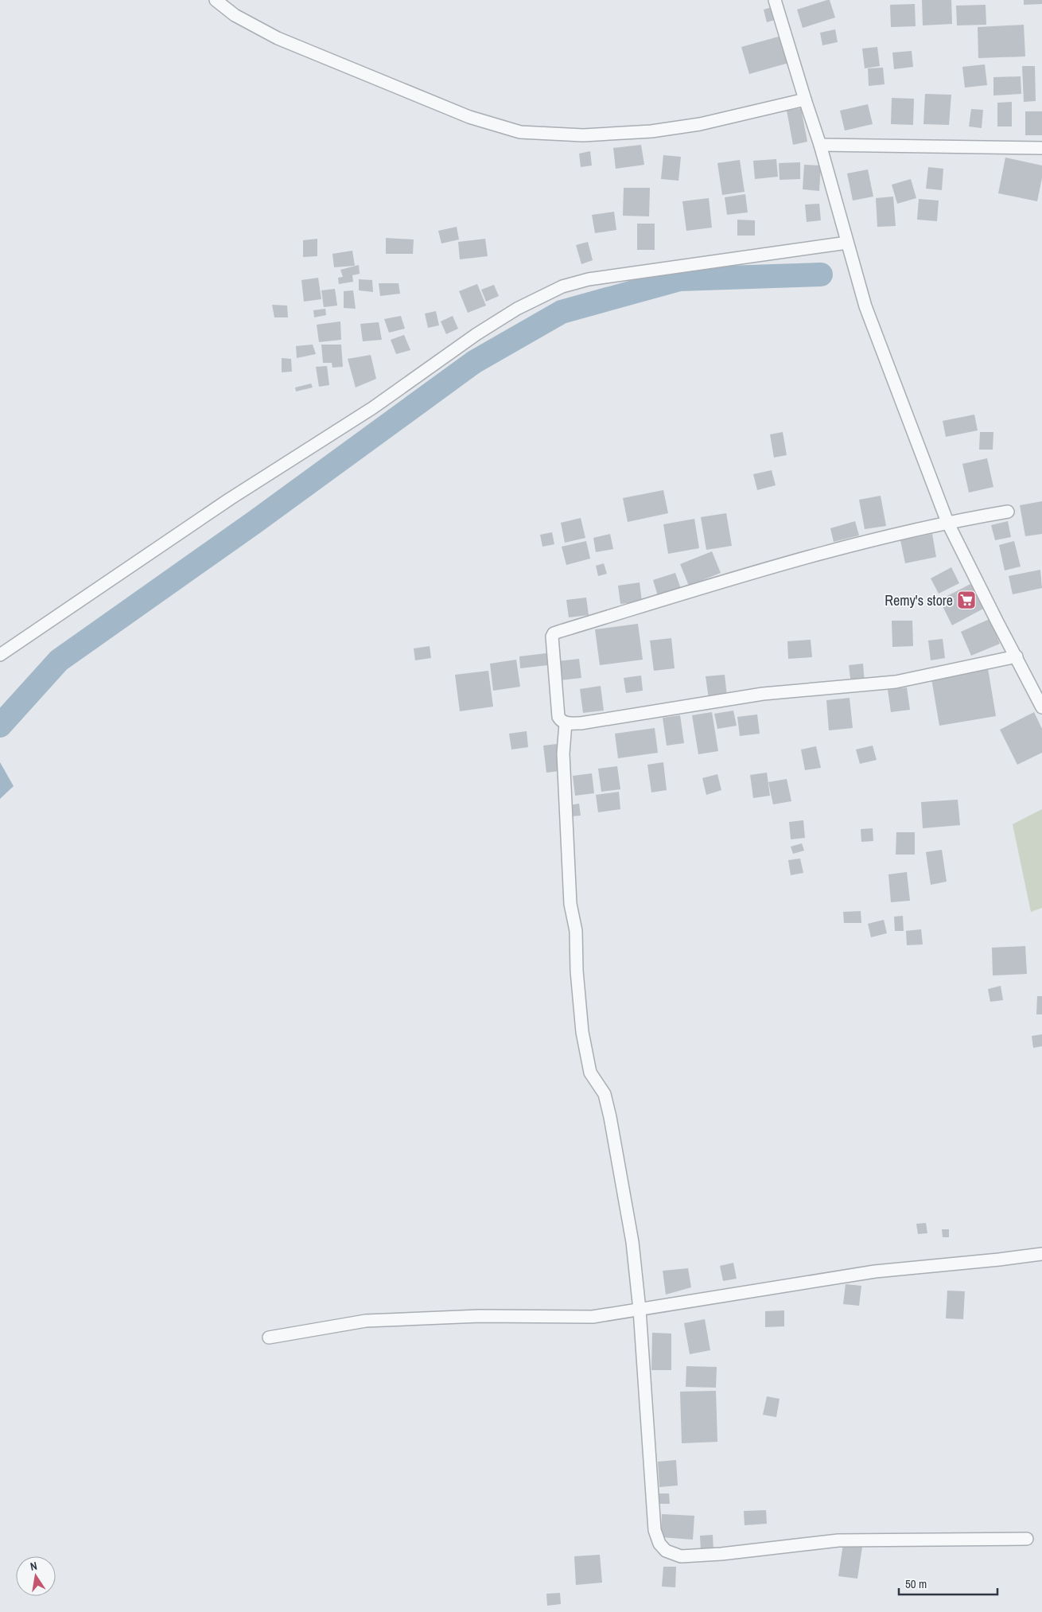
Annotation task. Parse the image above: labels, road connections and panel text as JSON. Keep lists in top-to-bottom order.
{
  "places": {
    "supermarket": ["Remy's store"]
  },
  "scale_bar": "50 m",
  "north": "top"
}
